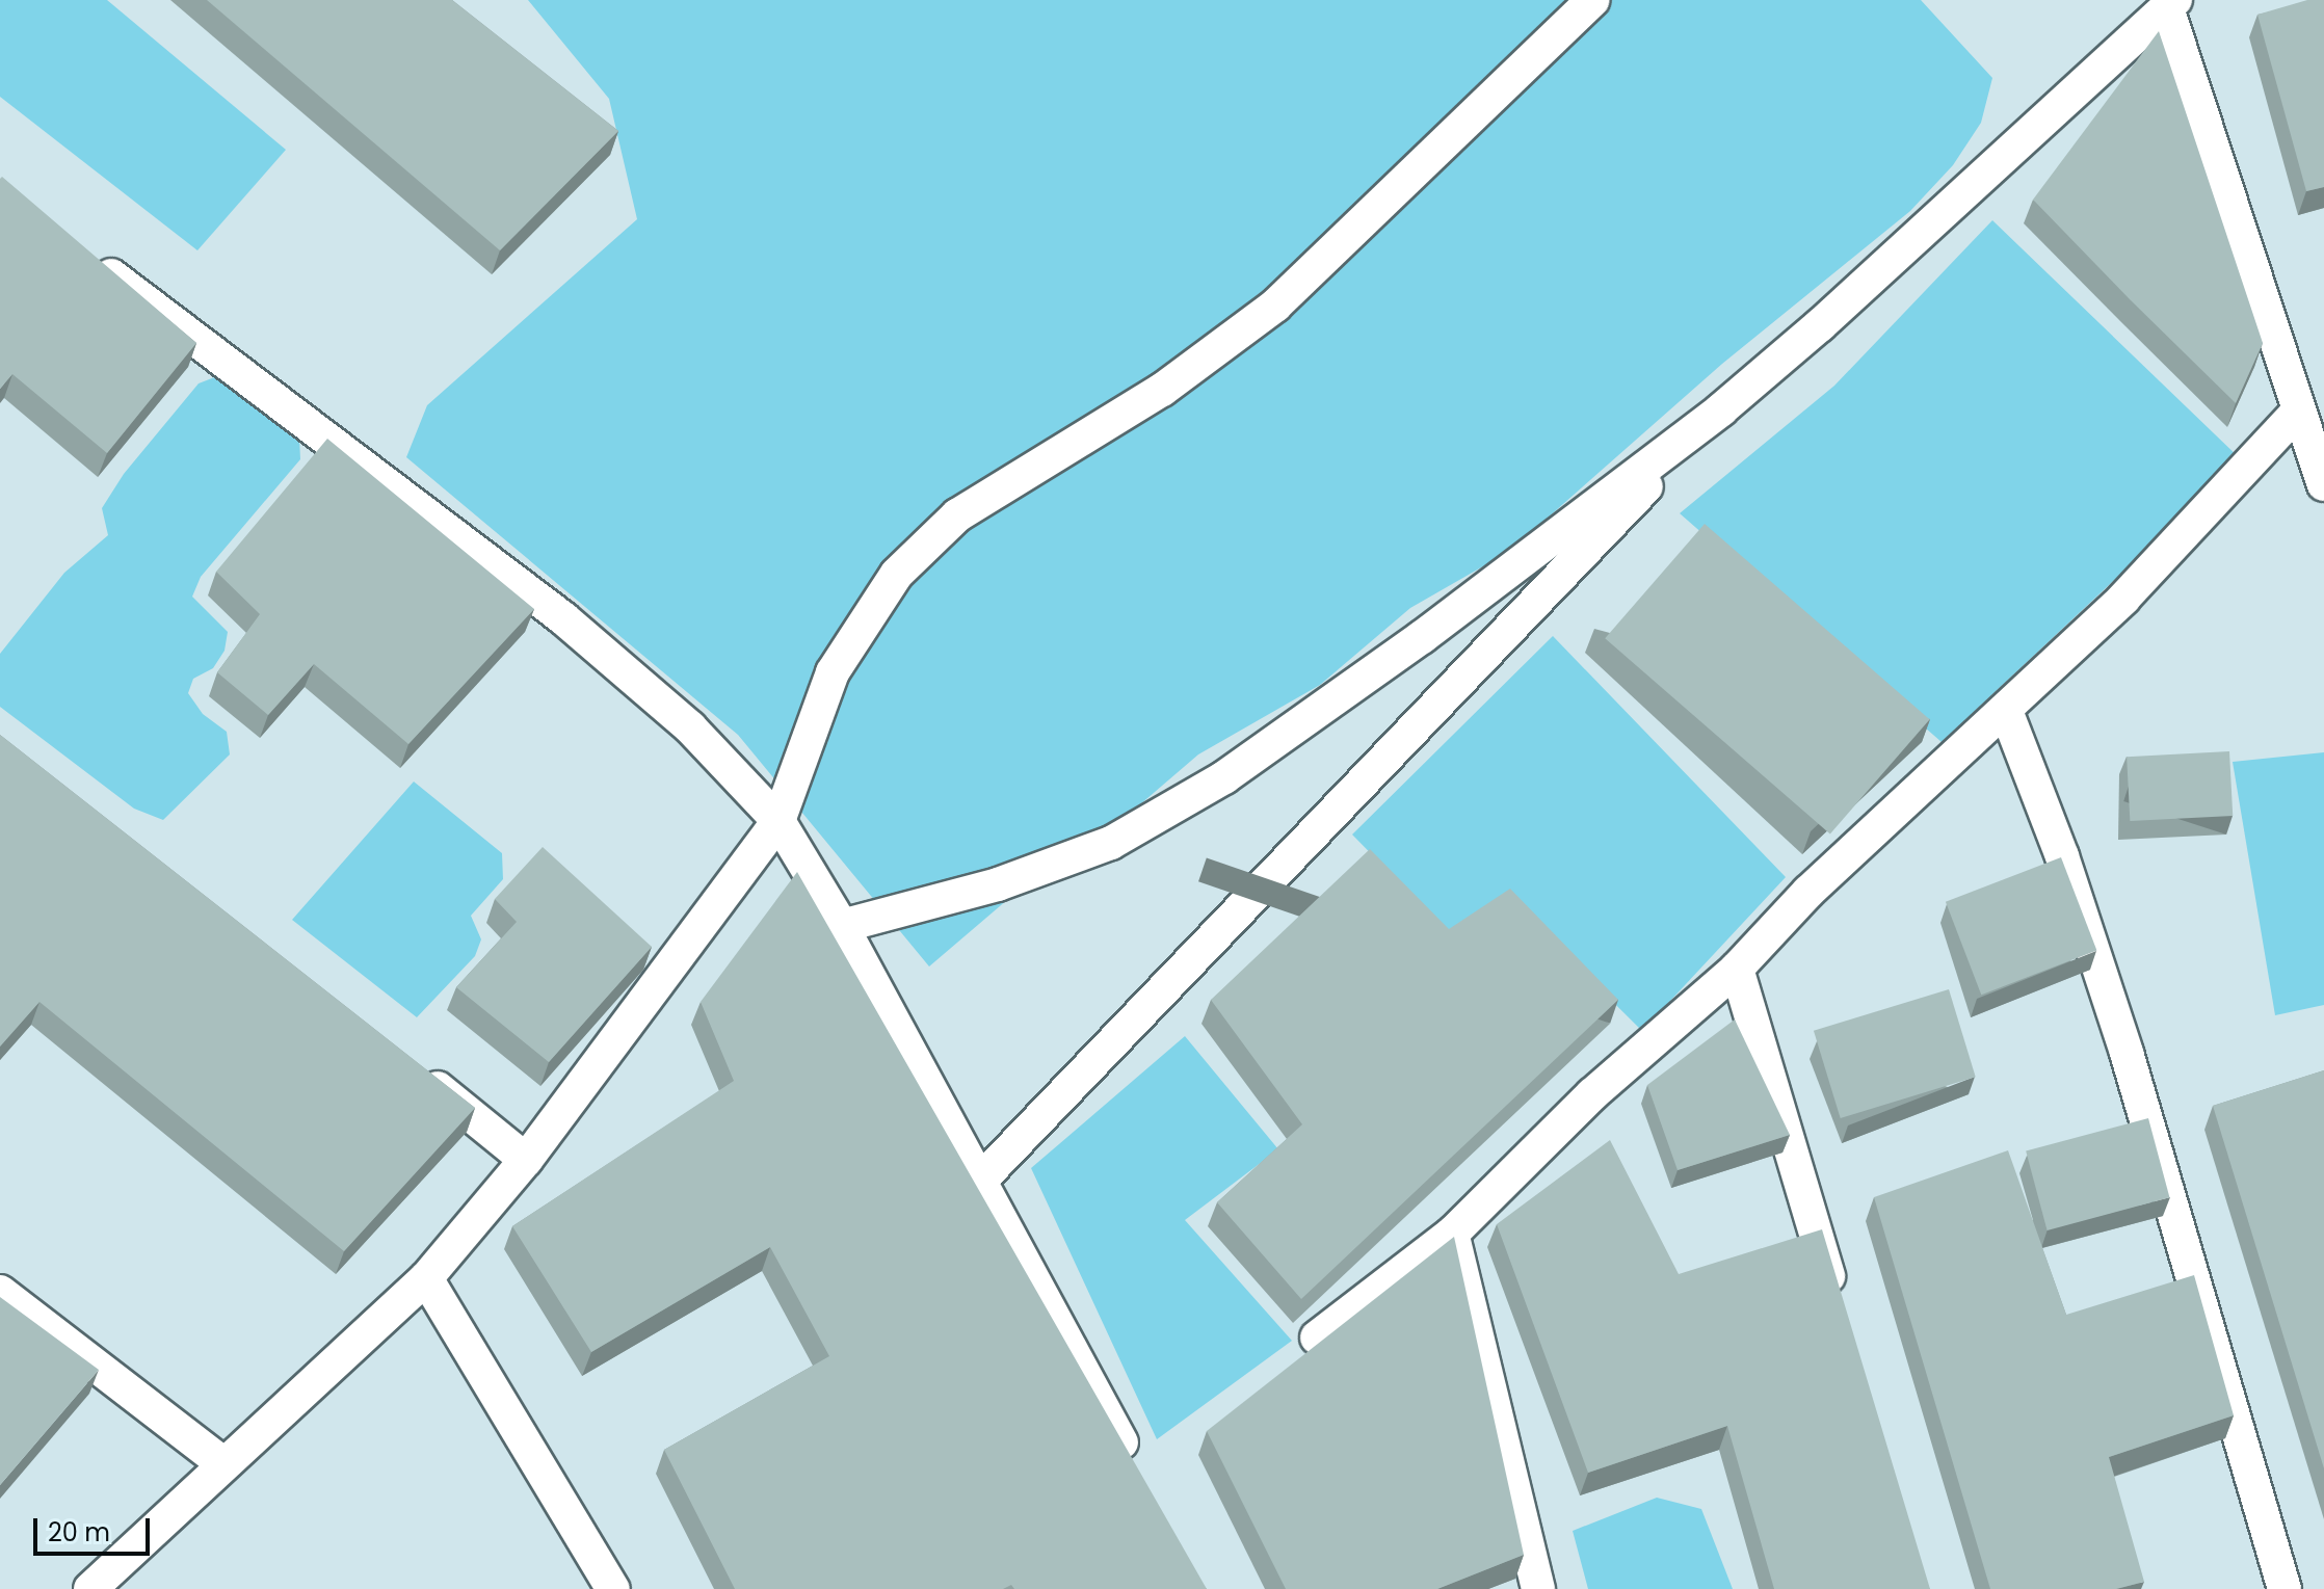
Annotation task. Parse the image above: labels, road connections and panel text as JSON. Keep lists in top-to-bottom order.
{
  "scale_bar": "20 m"
}
